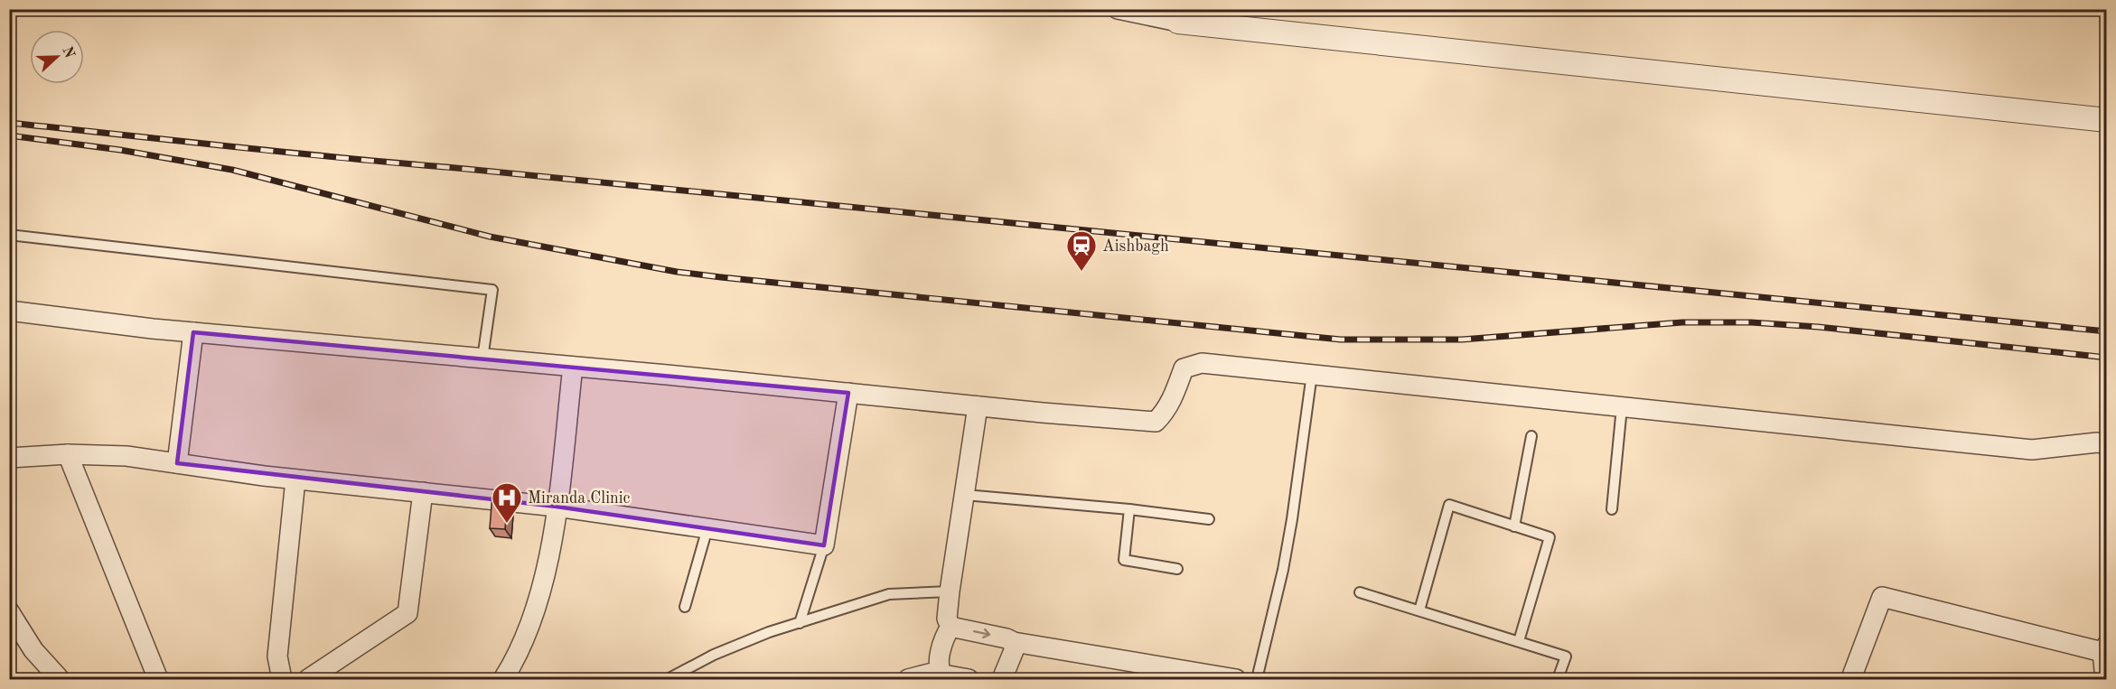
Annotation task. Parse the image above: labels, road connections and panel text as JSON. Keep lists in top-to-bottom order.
{
  "places": {
    "station": ["Aishbagh"],
    "hospital": ["Miranda Clinic"]
  },
  "north": "right"
}
